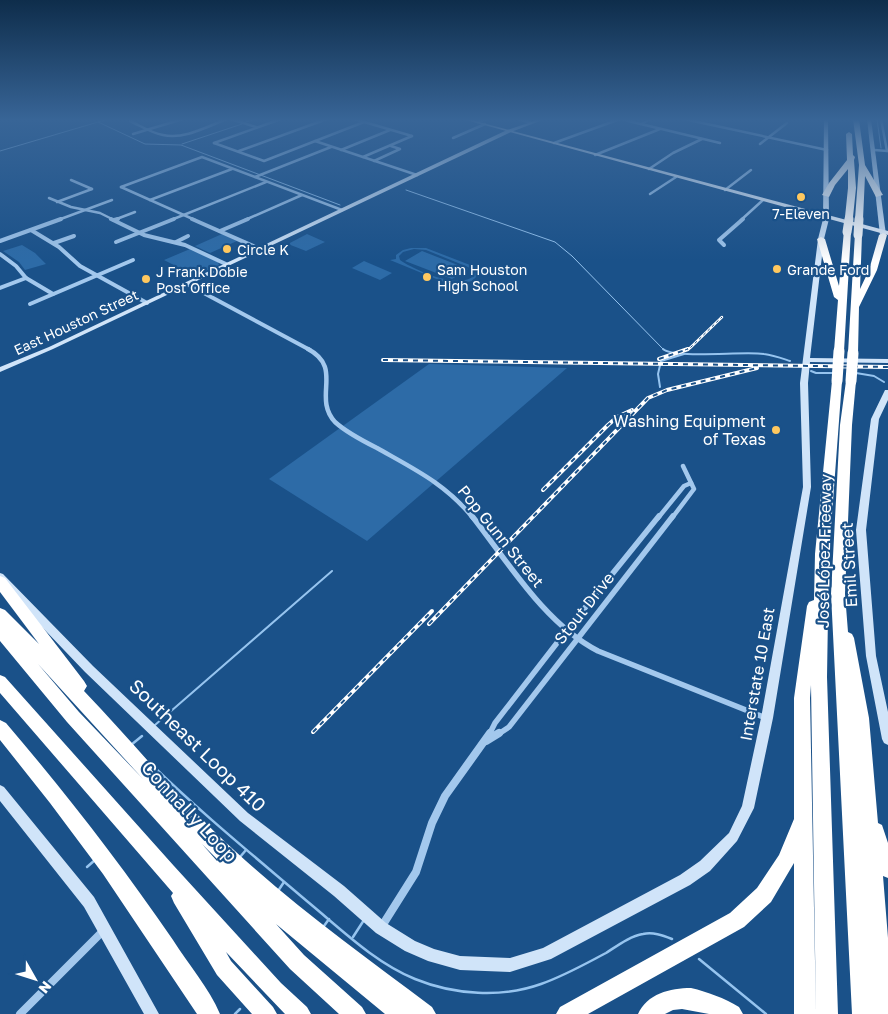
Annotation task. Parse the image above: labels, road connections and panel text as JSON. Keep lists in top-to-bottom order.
{
  "streets": {
    "highway": ["José López Freeway", "Connally Loop"],
    "main road": [
      "East Houston Street",
      "Emil Street",
      "Interstate 10 East",
      "Southeast Loop 410"
    ],
    "street": ["Pop Gunn Street", "Stout Drive"]
  },
  "crossings": [
    ["East Houston Street", "Pop Gunn Street"],
    ["Pop Gunn Street", "Stout Drive"],
    ["Pop Gunn Street", "Interstate 10 East"],
    ["Stout Drive", "Interstate 10 East"],
    ["Stout Drive", "Southeast Loop 410"],
    ["Interstate 10 East", "Southeast Loop 410"]
  ],
  "places": [
    "7-Eleven",
    "Circle K",
    "Grande Ford",
    "Sam Houston High School",
    "J Frank Dobie Post Office",
    "Washing Equipment of Texas"
  ],
  "north": "bottom right"
}
